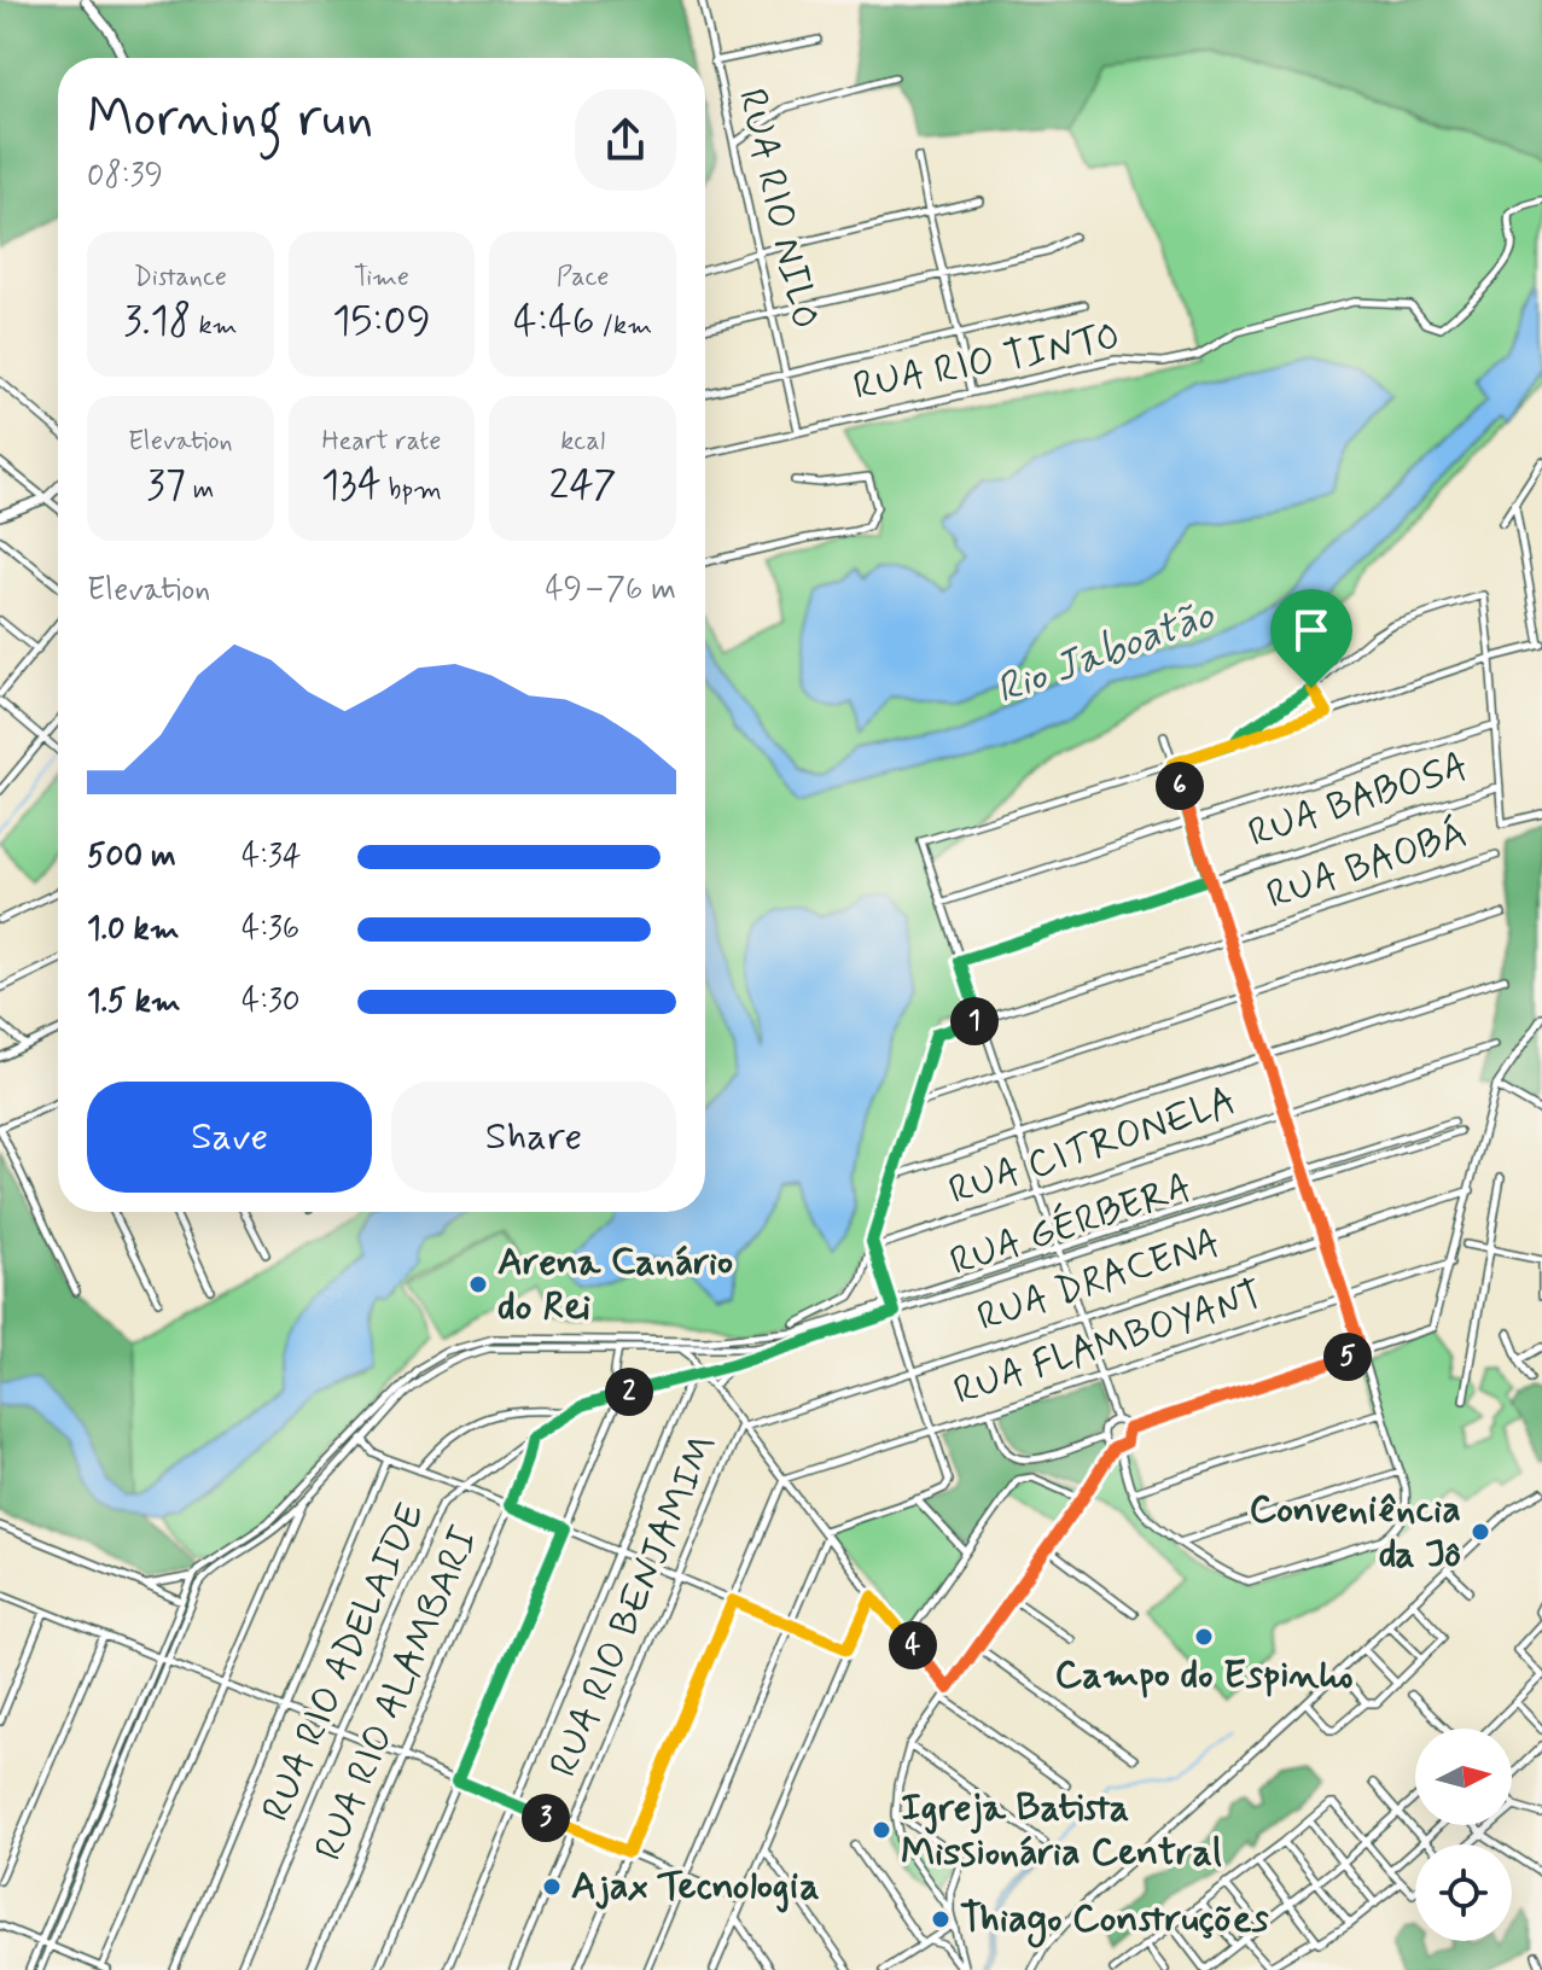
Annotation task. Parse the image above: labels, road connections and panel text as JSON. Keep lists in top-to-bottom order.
{
  "streets": {
    "street": [
      "RUA RIO NILO",
      "RUA RIO TINTO",
      "RUA BABOSA",
      "RUA BAOBÁ",
      "RUA CITRONELA",
      "RUA GÉRBERA",
      "RUA DRACENA",
      "RUA FLAMBOYANT",
      "RUA RIO BENJAMIM",
      "RUA RIO ADELAIDE",
      "RUA RIO ALAMBARI"
    ]
  },
  "crossings": [
    ["RUA RIO NILO", "RUA RIO TINTO"],
    ["RUA GÉRBERA", "RUA RIO ADELAIDE"],
    ["RUA DRACENA", "RUA RIO BENJAMIM"],
    ["RUA RIO ADELAIDE", "RUA RIO ALAMBARI"]
  ],
  "water": ["Rio Jaboatão"],
  "places": [
    "Arena Canário do Rei",
    "Conveniência da Jô",
    "Campo do Espinho",
    "Igreja Batista Missionária Central",
    "Ajax Tecnologia",
    "Thiago Construções"
  ],
  "north": "right",
  "page": {
    "heading": ["Morning run", "08:39"],
    "stats": [
      ["Distance", "3.18 km"],
      ["Time", "15:09"],
      ["Pace", "4:46 /km"],
      ["Elevation", "37 m"],
      ["Heart rate", "134 bpm"],
      ["kcal", "247"]
    ],
    "chart": ["Elevation", "49–76 m"],
    "pins": [
      "6",
      "1",
      "5",
      "2",
      "4",
      "3"
    ],
    "list": [
      {
        "name": "500 m",
        "note": "4:34"
      },
      {
        "name": "1.0 km",
        "note": "4:36"
      },
      {
        "name": "1.5 km",
        "note": "4:30"
      }
    ],
    "buttons": ["Save", "Share"]
  }
}
